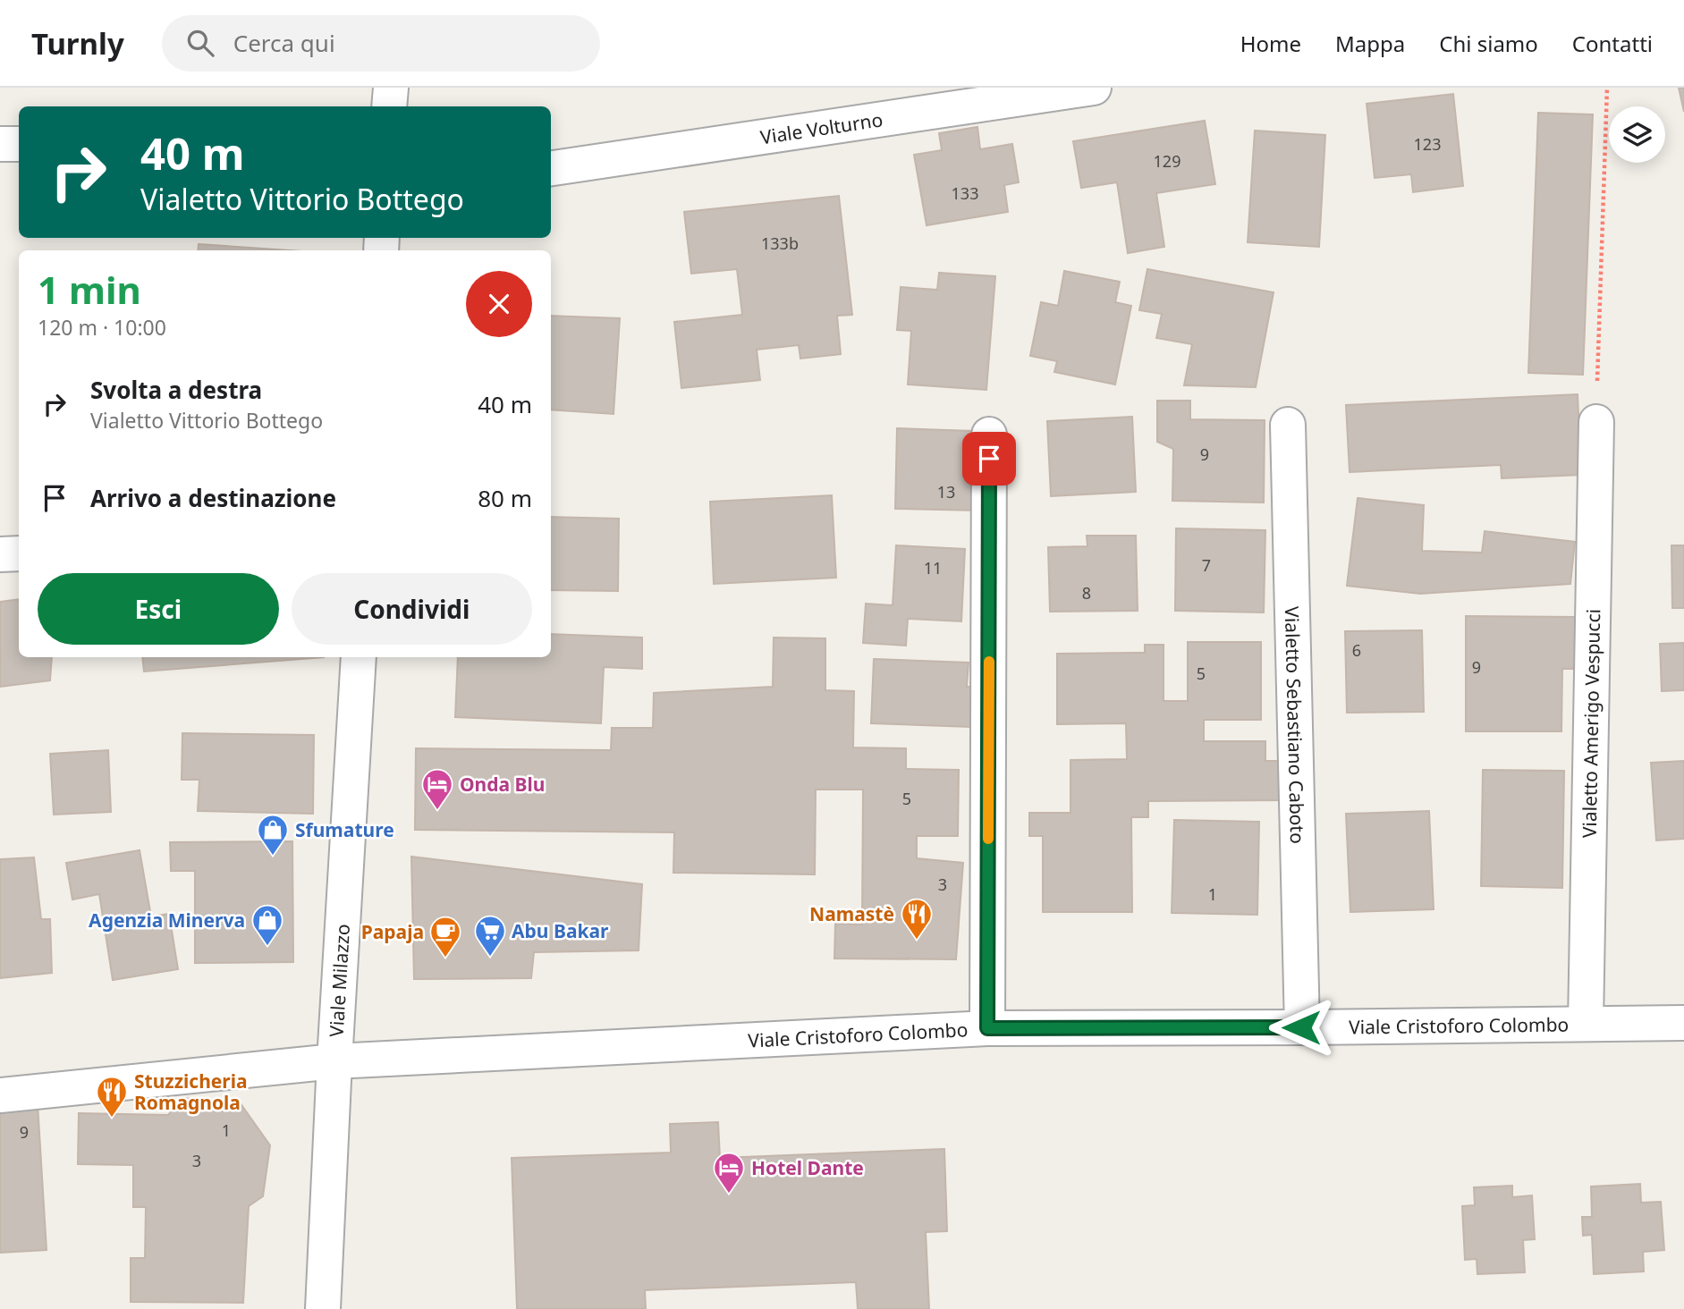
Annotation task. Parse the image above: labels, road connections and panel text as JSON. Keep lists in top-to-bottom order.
{
  "streets": {
    "street": [
      "Viale Volturno",
      "Vialetto Amerigo Vespucci",
      "Vialetto Sebastiano Caboto",
      "Viale Milazzo",
      "Viale Cristoforo Colombo"
    ]
  },
  "crossings": [
    ["Vialetto Amerigo Vespucci", "Viale Cristoforo Colombo"],
    ["Vialetto Sebastiano Caboto", "Viale Cristoforo Colombo"],
    ["Viale Milazzo", "Viale Cristoforo Colombo"]
  ],
  "places": {
    "hotel": ["Onda Blu", "Hotel Dante"],
    "shop": ["Sfumature", "Agenzia Minerva"],
    "restaurant": ["Namastè", "Stuzzicheria Romagnola"],
    "supermarket": ["Abu Bakar"],
    "cafe": ["Papaja"]
  },
  "house_numbers": [
    "123",
    "129",
    "133",
    "133b",
    "9",
    "13",
    "7",
    "11",
    "8",
    "6",
    "9",
    "5",
    "5",
    "3",
    "1",
    "1",
    "9",
    "3"
  ],
  "page": {
    "header": "Turnly",
    "search": "Cerca qui",
    "nav": [
      "Home",
      "Mappa",
      "Chi siamo",
      "Contatti"
    ],
    "turn": ["40 m", "Vialetto Vittorio Bottego"],
    "heading": ["1 min", "120 m · 10:00"],
    "list": [
      {
        "name": "Svolta a destra",
        "note": "Vialetto Vittorio Bottego",
        "value": "40 m"
      },
      {
        "name": "Arrivo a destinazione",
        "value": "80 m"
      }
    ],
    "buttons": ["Esci", "Condividi"]
  }
}
